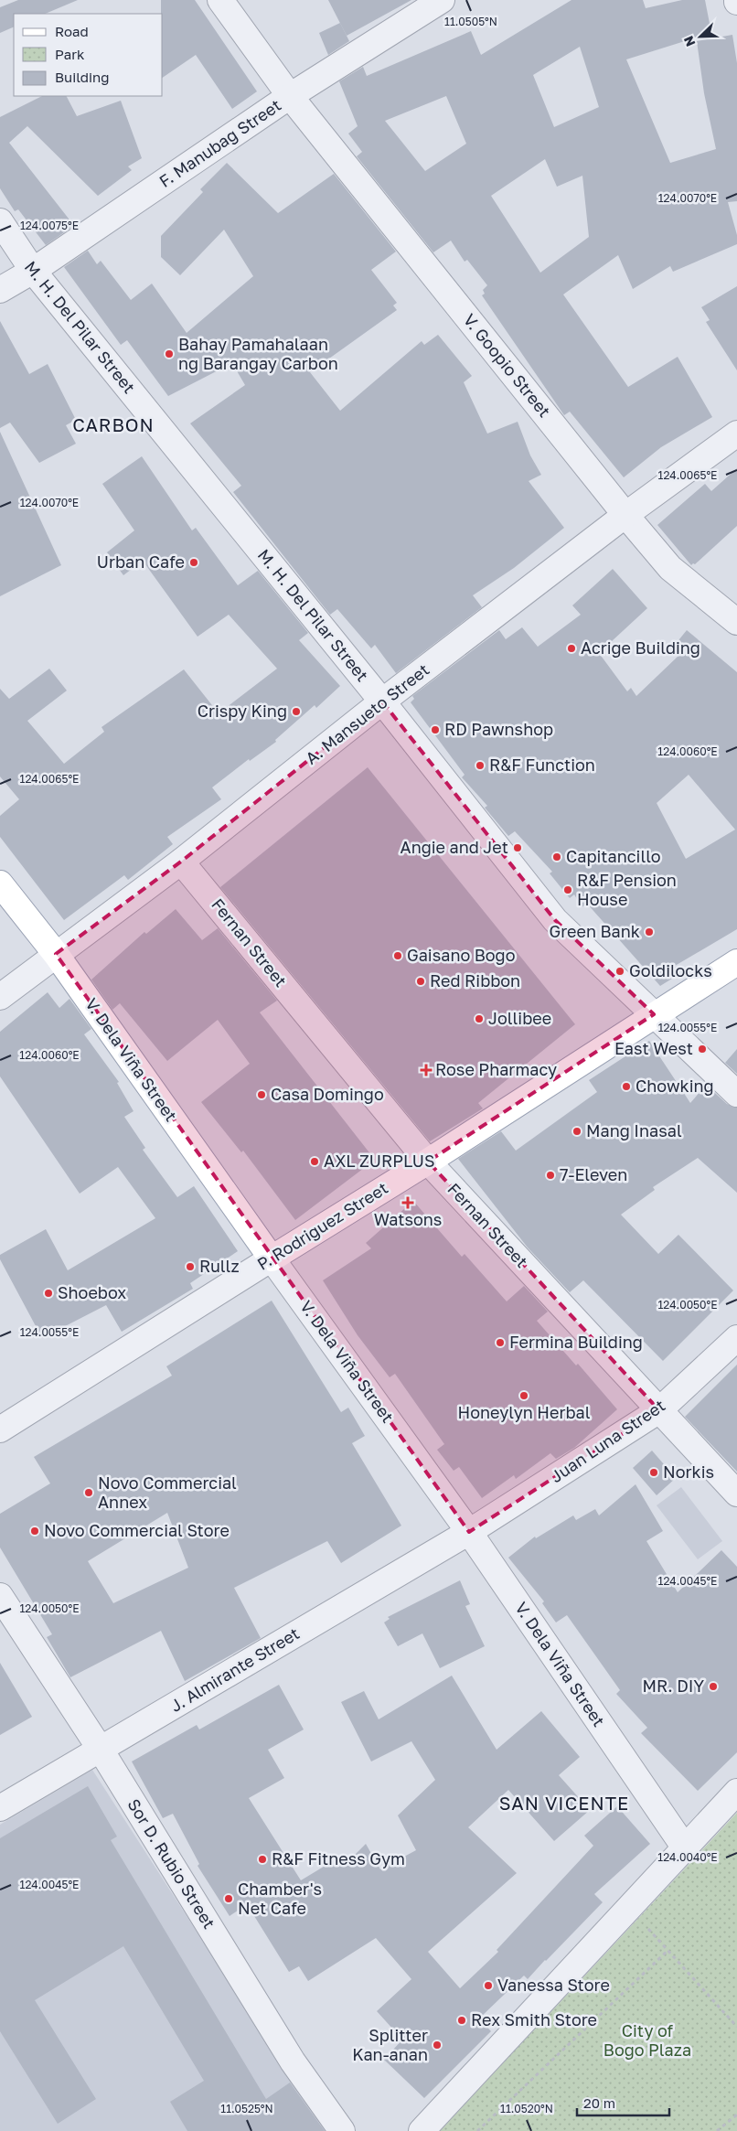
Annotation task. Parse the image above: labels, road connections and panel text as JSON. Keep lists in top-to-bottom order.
{
  "streets": {
    "main road": ["V. Dela Viña Street", "P. Rodriguez Street"],
    "street": [
      "F. Manubag Street",
      "M. H. Del Pilar Street",
      "V. Goopio Street",
      "A. Mansueto Street",
      "Fernan Street",
      "Juan Luna Street",
      "J. Almirante Street",
      "Sor D. Rubio Street"
    ]
  },
  "crossings": [
    ["F. Manubag Street", "M. H. Del Pilar Street"],
    ["F. Manubag Street", "V. Goopio Street"],
    ["M. H. Del Pilar Street", "A. Mansueto Street"],
    ["M. H. Del Pilar Street", "P. Rodriguez Street"],
    ["V. Goopio Street", "A. Mansueto Street"],
    ["A. Mansueto Street", "Fernan Street"],
    ["A. Mansueto Street", "V. Dela Viña Street"],
    ["Fernan Street", "P. Rodriguez Street"],
    ["Fernan Street", "Juan Luna Street"],
    ["V. Dela Viña Street", "P. Rodriguez Street"],
    ["V. Dela Viña Street", "Juan Luna Street"],
    ["V. Dela Viña Street", "J. Almirante Street"],
    ["Juan Luna Street", "J. Almirante Street"],
    ["J. Almirante Street", "Sor D. Rubio Street"]
  ],
  "districts": ["CARBON", "SAN VICENTE"],
  "parks": ["City of Bogo Plaza"],
  "places": {
    "other": [
      "Bahay Pamahalaan ng Barangay Carbon",
      "Urban Cafe",
      "Acrige Building",
      "Crispy King",
      "RD Pawnshop",
      "R&F Function",
      "Angie and Jet",
      "Capitancillo",
      "R&F Pension House",
      "Green Bank",
      "Gaisano Bogo",
      "Goldilocks",
      "Red Ribbon",
      "Jollibee",
      "East West",
      "Chowking",
      "Casa Domingo",
      "Mang Inasal",
      "AXL ZURPLUS",
      "7-Eleven",
      "Rullz",
      "Shoebox",
      "Fermina Building",
      "Honeylyn Herbal",
      "Norkis",
      "Novo Commercial Annex",
      "Novo Commercial Store",
      "MR. DIY",
      "R&F Fitness Gym",
      "Chamber's Net Cafe",
      "Vanessa Store",
      "Rex Smith Store",
      "Splitter Kan-anan"
    ],
    "health": ["Rose Pharmacy", "Watsons"]
  },
  "legend": ["Road", "Park", "Building"],
  "scale_bar": "20 m",
  "north": "bottom left",
  "coordinates": [
    "11.0505°N",
    "124.0070°E",
    "124.0075°E",
    "124.0065°E",
    "124.0060°E",
    "124.0055°E",
    "124.0050°E",
    "124.0045°E",
    "124.0040°E",
    "11.0525°N",
    "11.0520°N"
  ]
}
